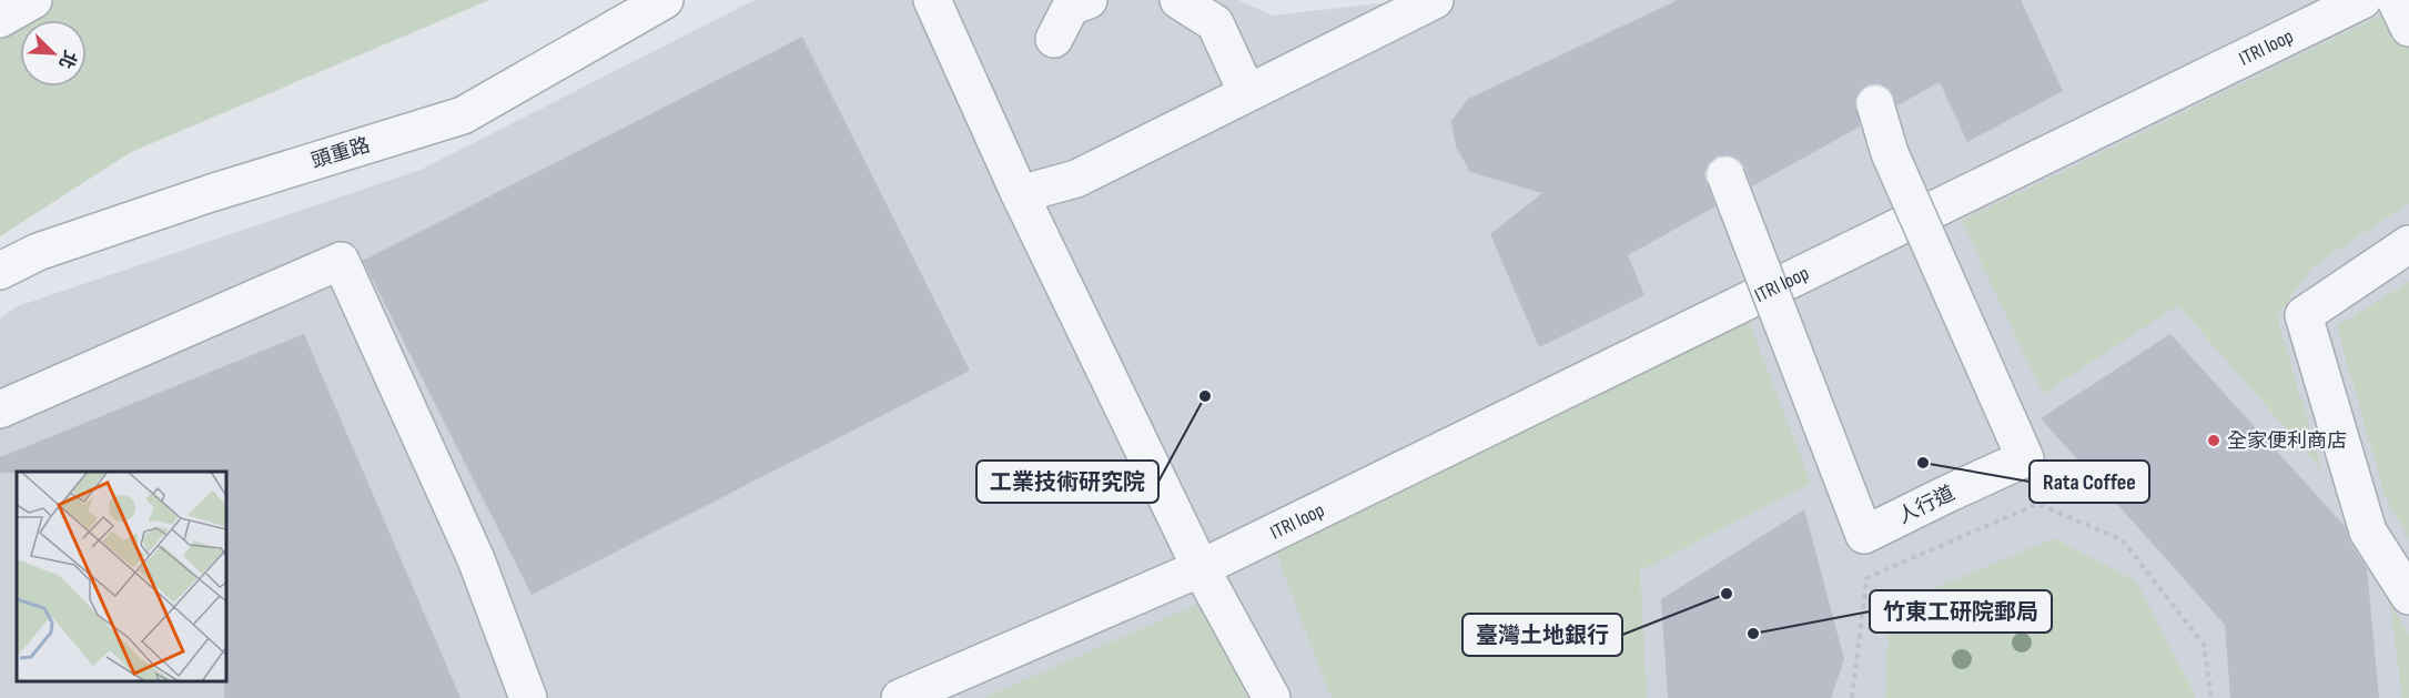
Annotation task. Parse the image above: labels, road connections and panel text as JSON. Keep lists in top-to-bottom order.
{
  "streets": {
    "street": ["ITRI loop", "頭重路", "人行道"]
  },
  "places": [
    "工業技術研究院",
    "全家便利商店",
    "Rata Coffee",
    "臺灣土地銀行",
    "竹東工研院郵局"
  ],
  "north": "bottom right"
}
